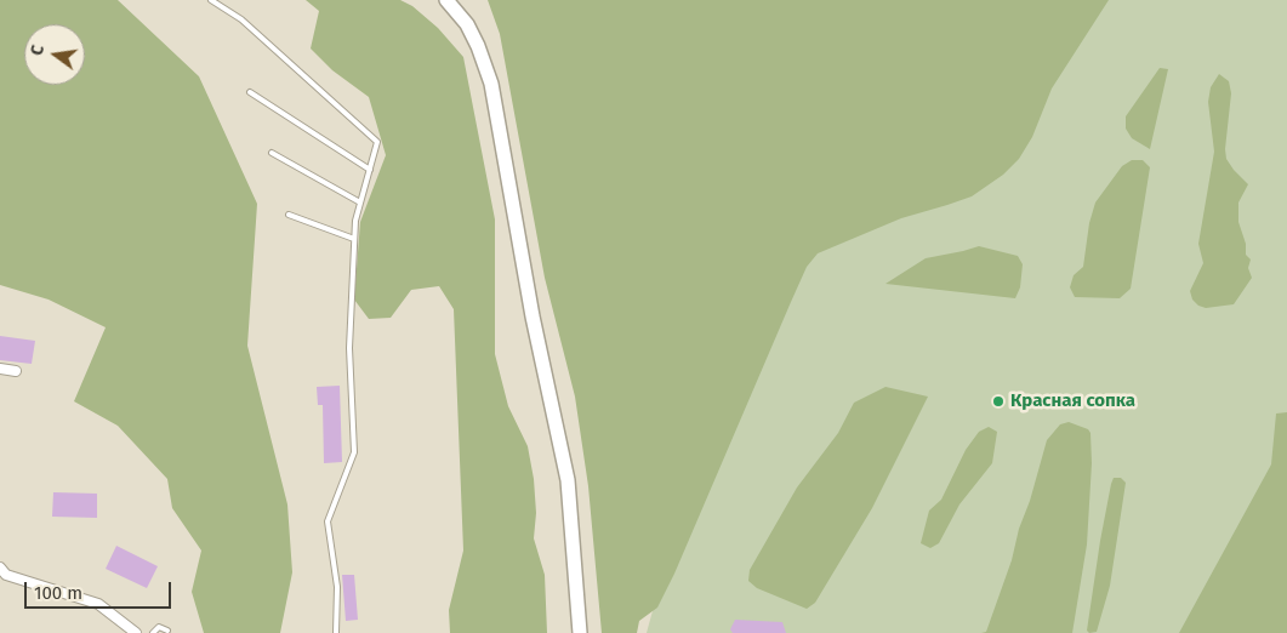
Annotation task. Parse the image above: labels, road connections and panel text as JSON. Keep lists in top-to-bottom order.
{
  "places": ["Красная сопка"],
  "scale_bar": "100 m",
  "north": "left"
}
